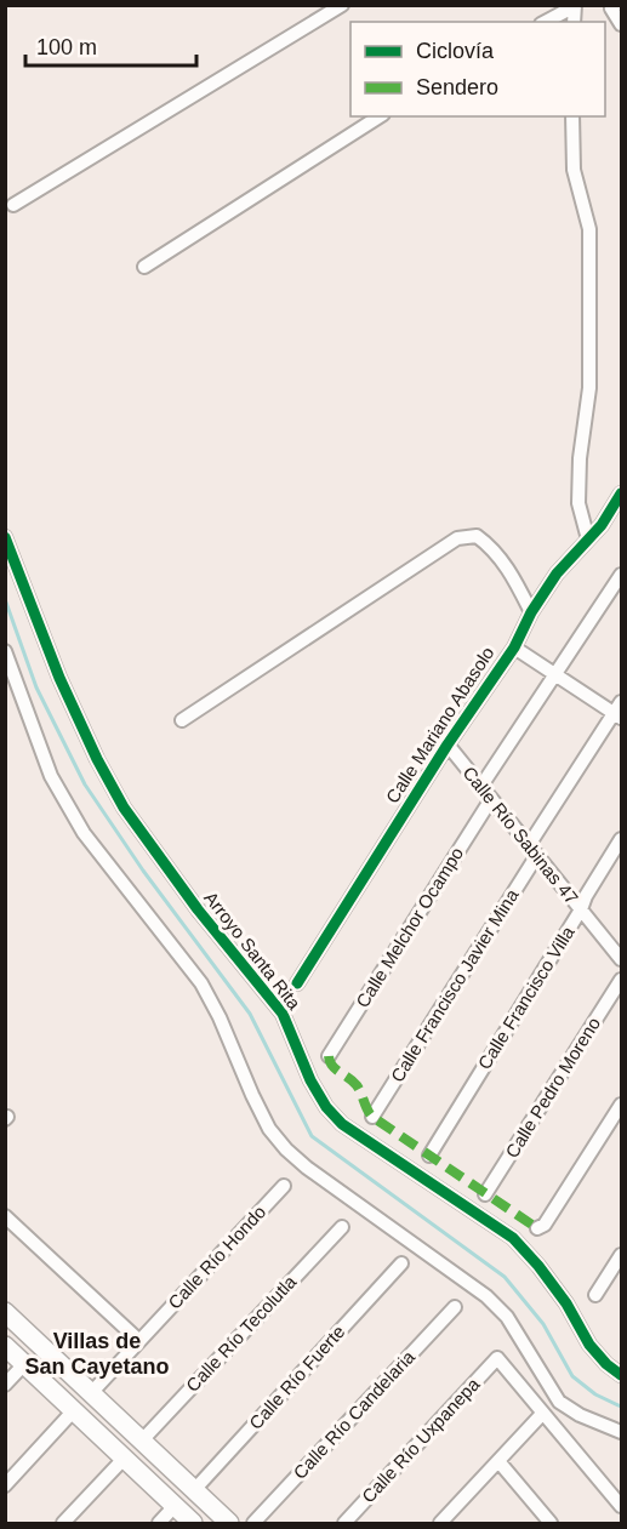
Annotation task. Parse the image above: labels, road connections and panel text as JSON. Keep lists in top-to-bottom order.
{
  "streets": {
    "street": [
      "Calle Mariano Abasolo",
      "Calle Río Sabinas 47",
      "Calle Melchor Ocampo",
      "Arroyo Santa Rita",
      "Calle Francisco Javier Mina",
      "Calle Francisco Villa",
      "Calle Pedro Moreno",
      "Calle Río Hondo",
      "Calle Río Tecolutla",
      "Calle Río Fuerte",
      "Calle Río Candelaria",
      "Calle Río Uxpanepa"
    ]
  },
  "crossings": [
    ["Calle Mariano Abasolo", "Calle Río Sabinas 47"],
    ["Calle Río Sabinas 47", "Calle Melchor Ocampo"],
    ["Calle Río Sabinas 47", "Calle Francisco Javier Mina"],
    ["Calle Río Sabinas 47", "Calle Francisco Villa"]
  ],
  "districts": ["Villas de San Cayetano"],
  "legend": ["Ciclovía", "Sendero"],
  "scale_bar": "100 m"
}
